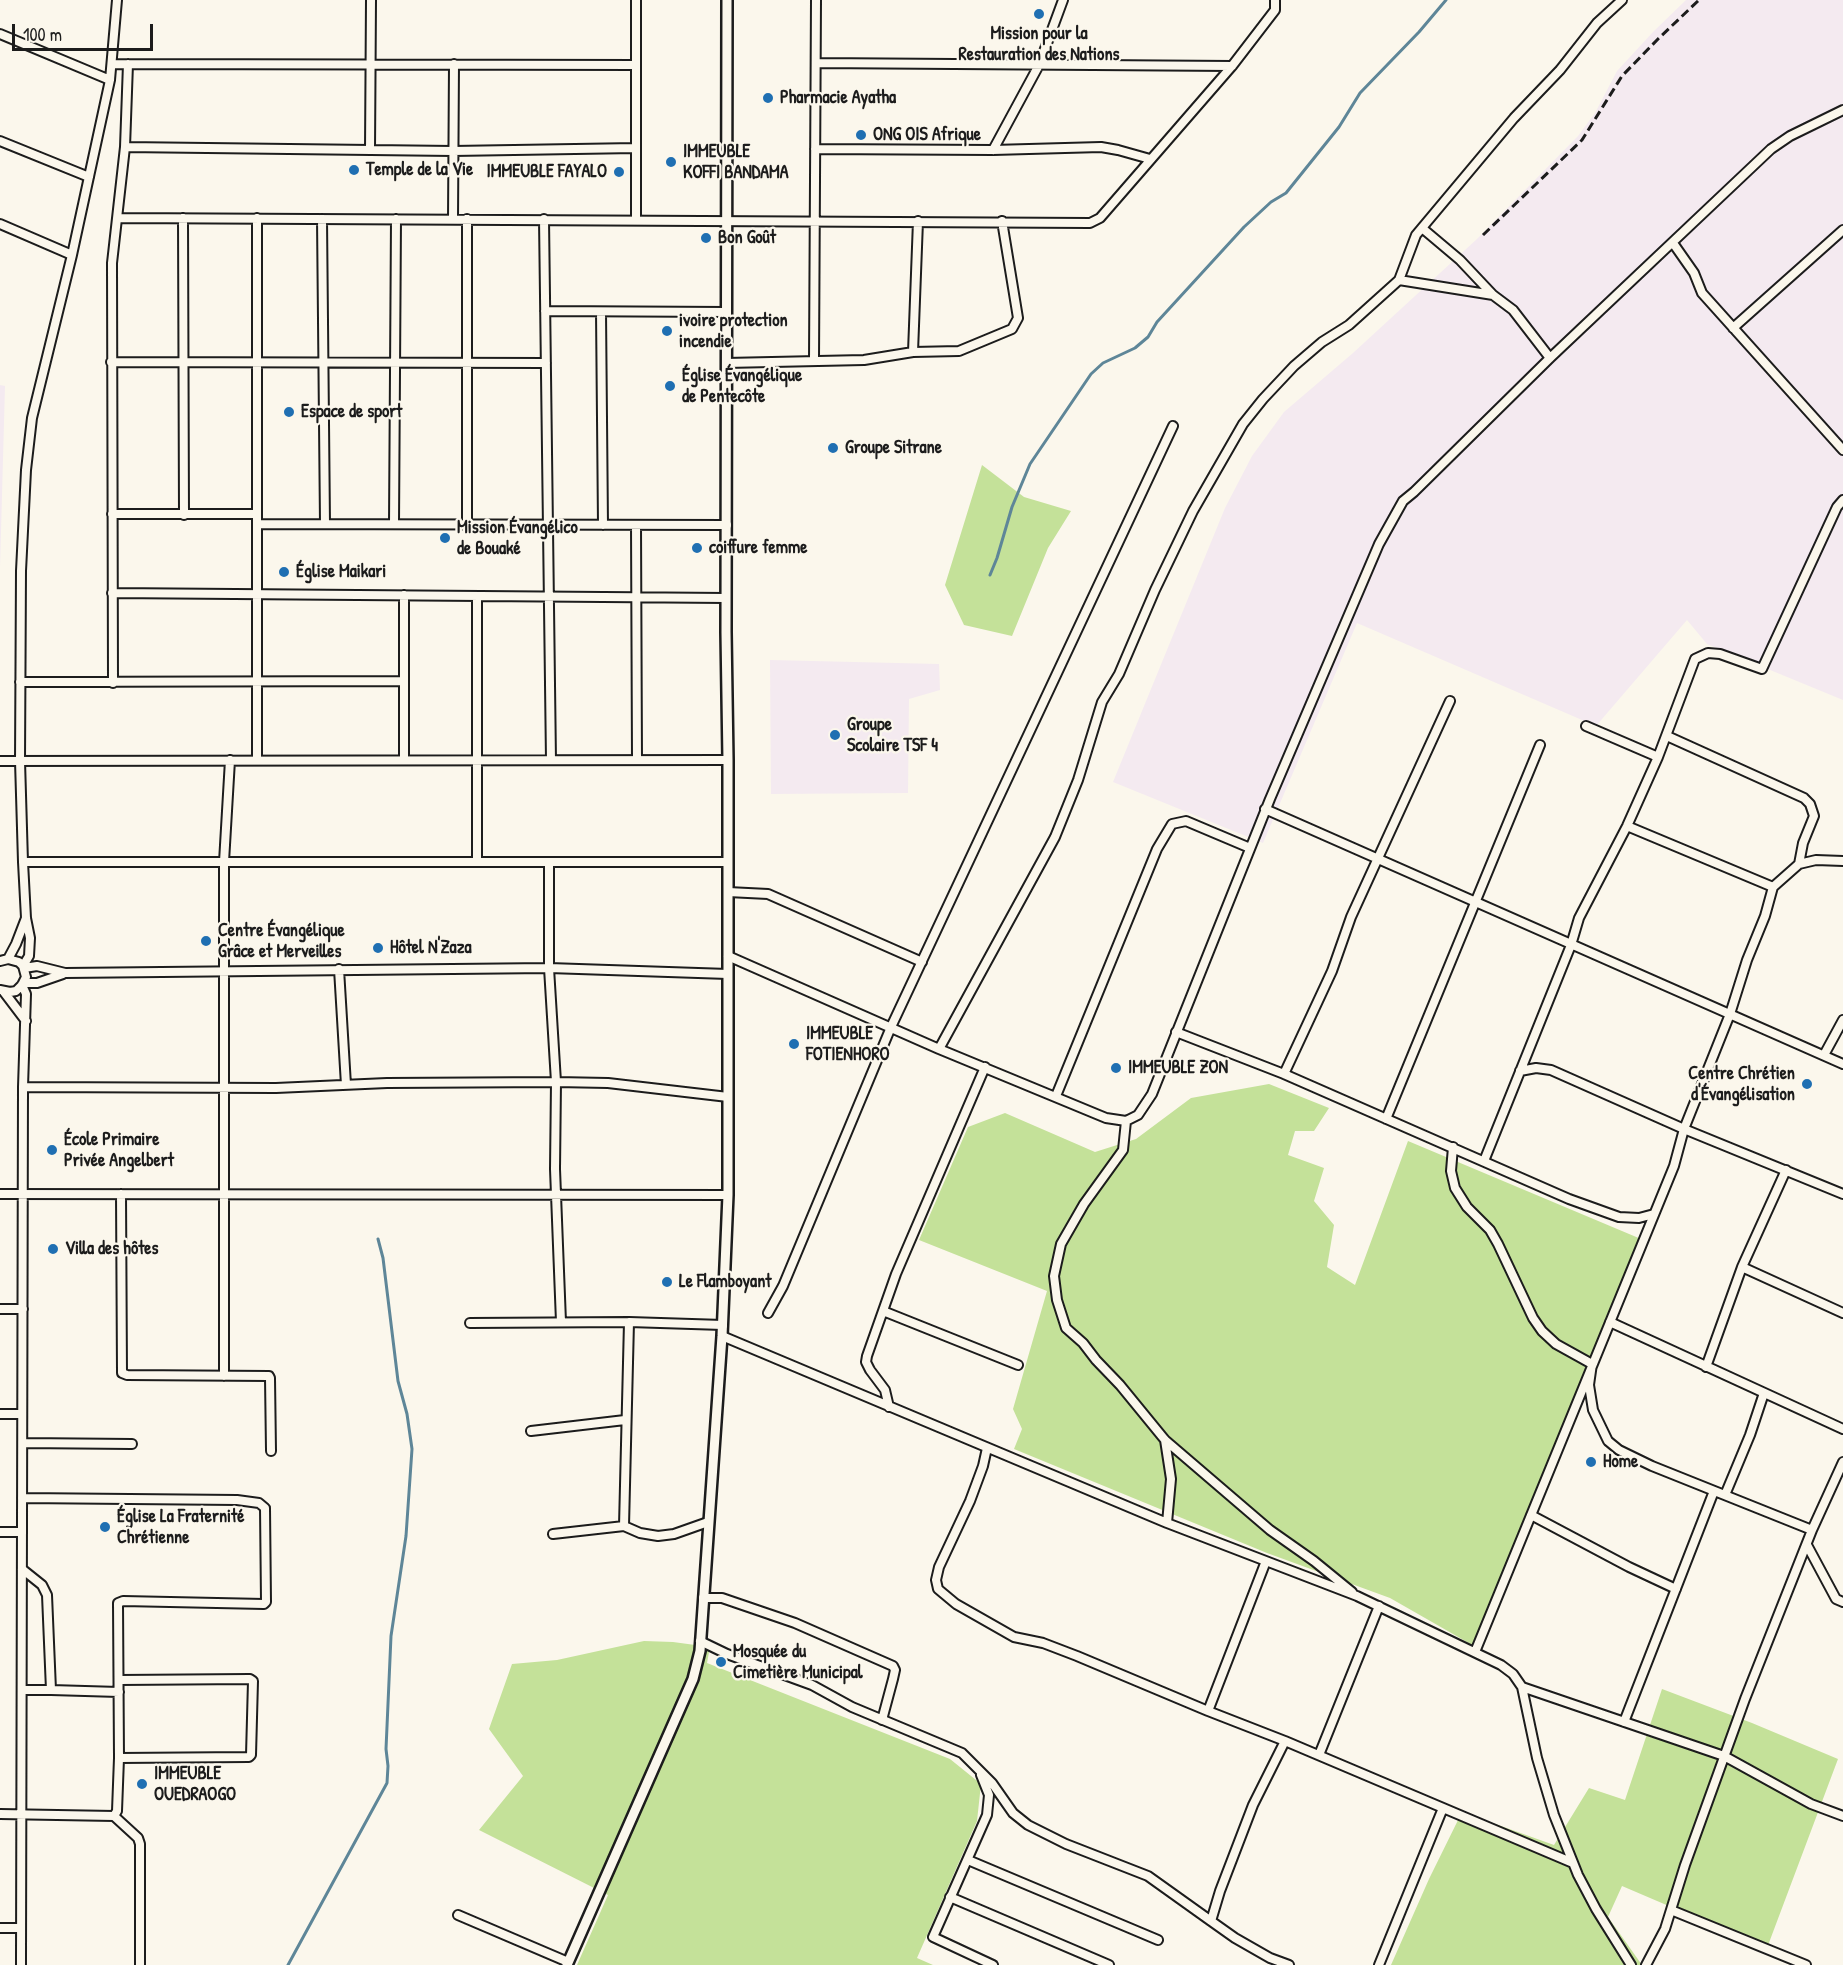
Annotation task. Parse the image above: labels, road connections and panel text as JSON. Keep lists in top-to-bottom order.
{
  "places": [
    "Mission pour la Restauration des Nations",
    "Pharmacie Ayatha",
    "ONG OIS Afrique",
    "IMMEUBLE KOFFI BANDAMA",
    "Temple de la Vie",
    "IMMEUBLE FAYALO",
    "Bon Goût",
    "ivoire protection incendie",
    "Église Évangélique de Pentecôte",
    "Espace de sport",
    "Groupe Sitrane",
    "Mission Évangélico de Bouaké",
    "coiffure femme",
    "Église Maikari",
    "Groupe Scolaire TSF 4",
    "Centre Évangélique Grâce et Merveilles",
    "Hôtel N'Zaza",
    "IMMEUBLE FOTIENHORO",
    "IMMEUBLE ZON",
    "Centre Chrétien d'Évangélisation",
    "École Primaire Privée Angelbert",
    "Villa des hôtes",
    "Le Flamboyant",
    "Home",
    "Église La Fraternité Chrétienne",
    "Mosquée du Cimetière Municipal",
    "IMMEUBLE OUEDRAOGO"
  ],
  "scale_bar": "100 m"
}
